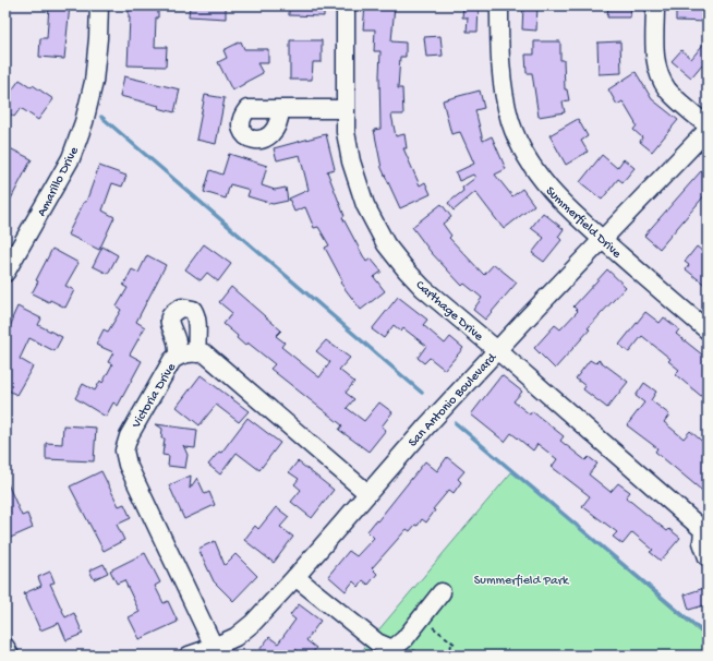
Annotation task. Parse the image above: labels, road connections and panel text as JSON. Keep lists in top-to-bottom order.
{
  "streets": {
    "street": [
      "Amarillo Drive",
      "Summerfield Drive",
      "Carthage Drive",
      "Victoria Drive",
      "San Antonio Boulevard"
    ]
  },
  "crossings": [
    ["Summerfield Drive", "San Antonio Boulevard"],
    ["Carthage Drive", "San Antonio Boulevard"],
    ["Victoria Drive", "San Antonio Boulevard"]
  ],
  "parks": ["Summerfield Park"]
}
